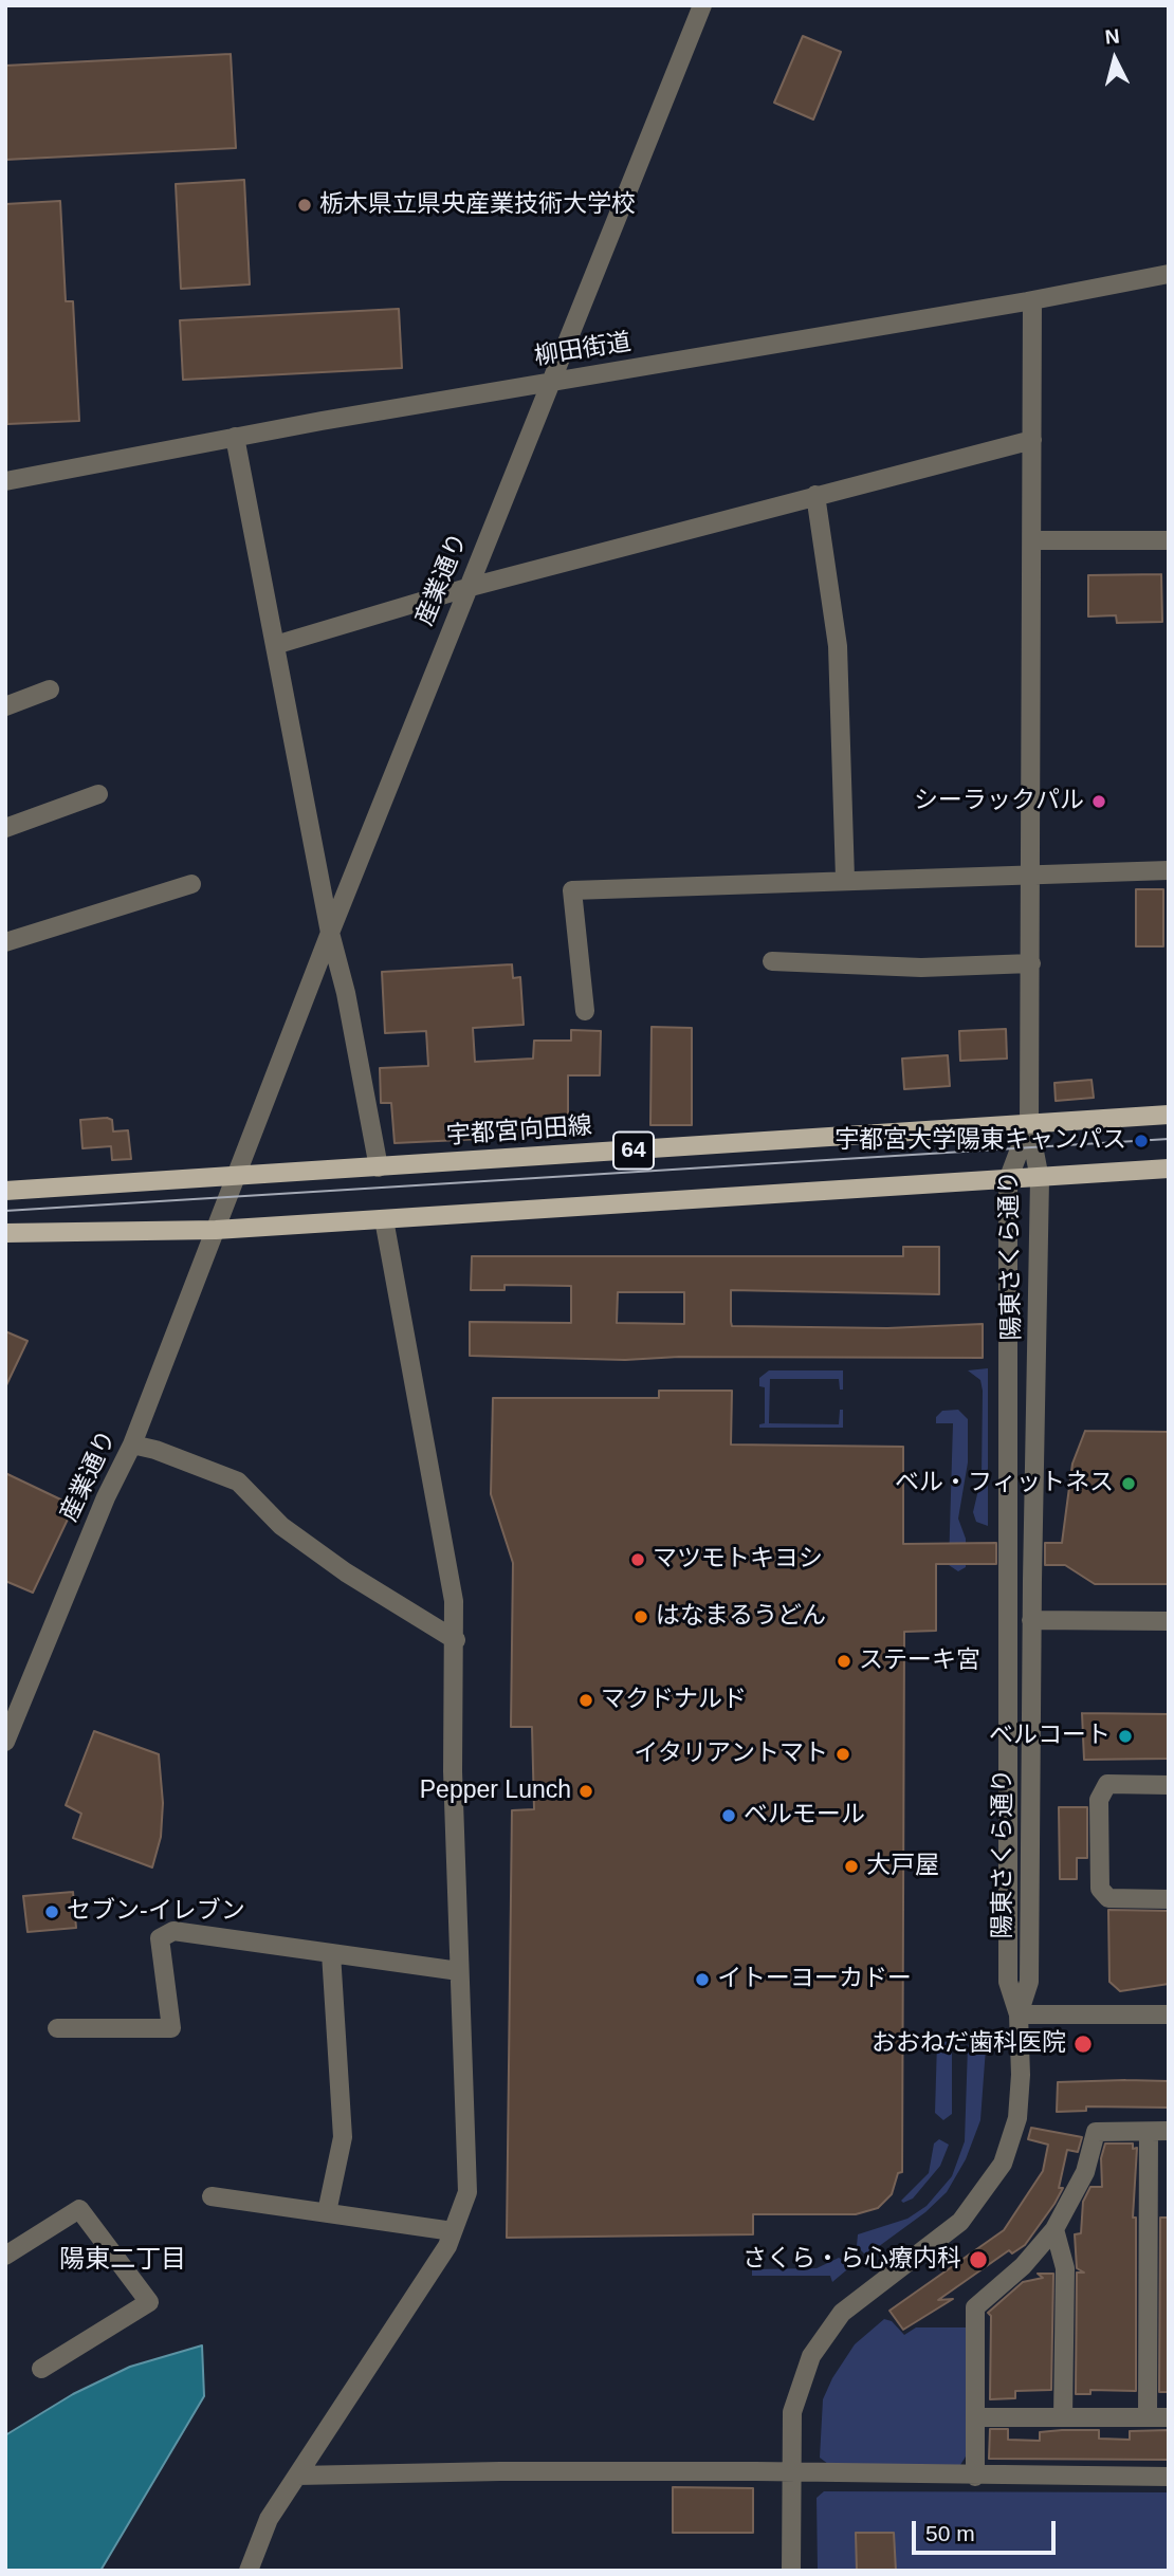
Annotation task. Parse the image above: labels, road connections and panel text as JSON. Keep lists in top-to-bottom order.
{
  "streets": {
    "main road": ["宇都宮向田線", "64"],
    "street": ["柳田街道", "産業通り", "陽東さくら通り"]
  },
  "crossings": [
    ["柳田街道", "産業通り"],
    ["産業通り", "宇都宮向田線"],
    ["産業通り", "64"],
    ["宇都宮向田線", "陽東さくら通り"],
    ["64", "陽東さくら通り"]
  ],
  "districts": ["陽東二丁目"],
  "places": [
    "栃木県立県央産業技術大学校",
    "シーラックパル",
    "宇都宮大学陽東キャンパス",
    "ベル・フィットネス",
    "マツモトキヨシ",
    "はなまるうどん",
    "ステーキ宮",
    "マクドナルド",
    "ベルコート",
    "イタリアントマト",
    "Pepper Lunch",
    "ベルモール",
    "大戸屋",
    "セブン-イレブン",
    "イトーヨーカドー",
    "おおねだ歯科医院",
    "さくら・ら心療内科"
  ],
  "scale_bar": "50 m",
  "north": "top"
}
